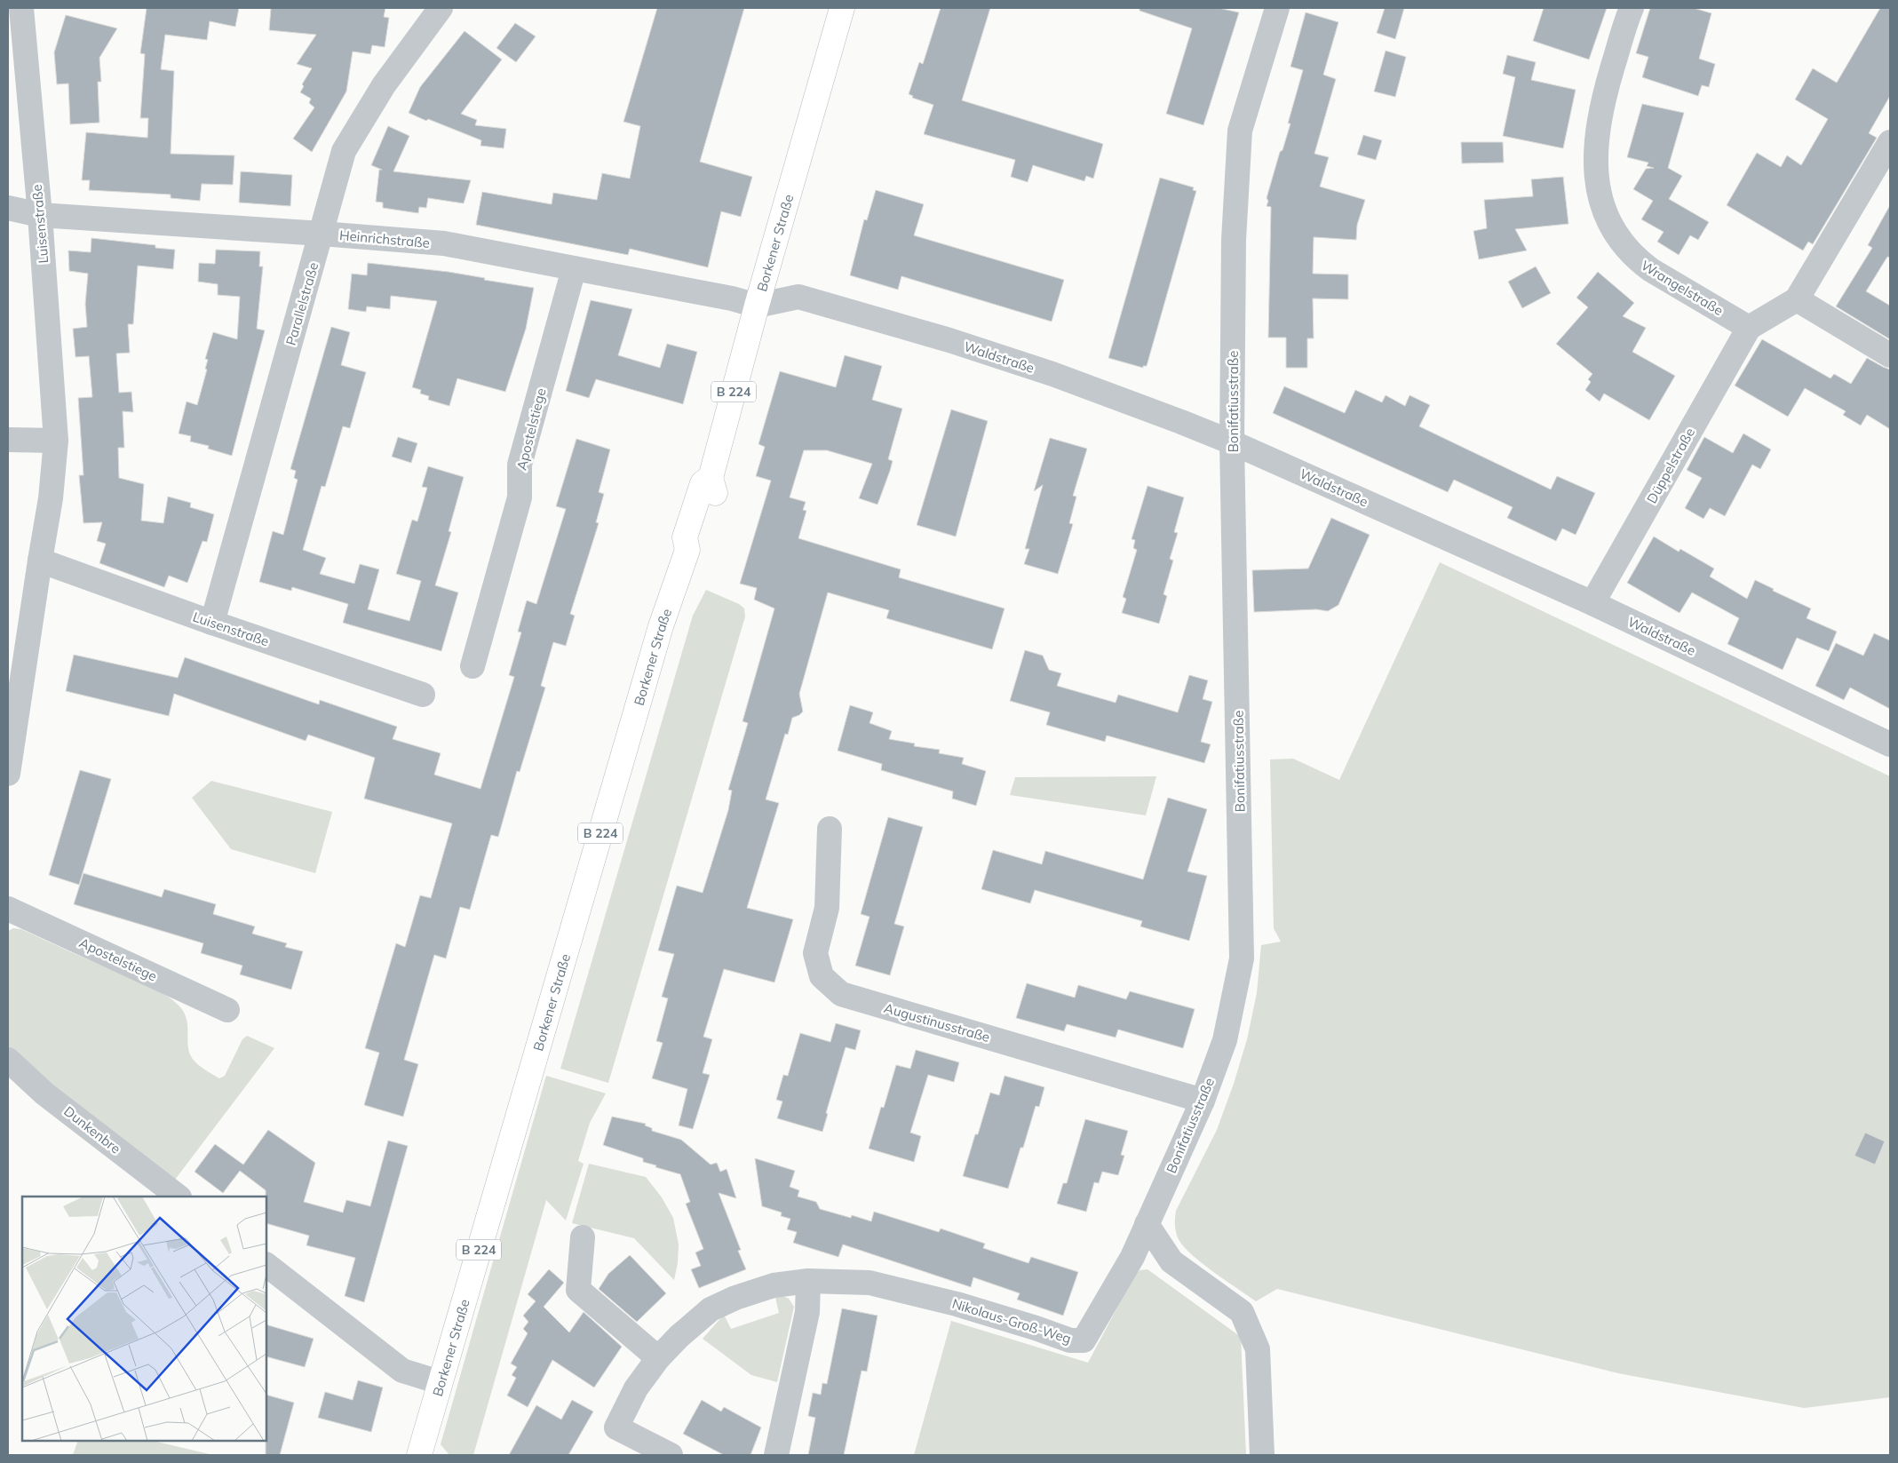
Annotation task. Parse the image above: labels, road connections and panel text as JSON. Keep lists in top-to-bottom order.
{
  "streets": {
    "main road": ["Borkener Straße", "B 224"],
    "street": [
      "Luisenstraße",
      "Heinrichstraße",
      "Wrangelstraße",
      "Parallelstraße",
      "Waldstraße",
      "Bonifatiusstraße",
      "Apostelstiege",
      "Düppelstraße",
      "Augustinusstraße",
      "Dunkenbre",
      "Nikolaus-Groß-Weg"
    ]
  },
  "crossings": [
    ["Luisenstraße", "Heinrichstraße"],
    ["Luisenstraße", "Parallelstraße"],
    ["Heinrichstraße", "Borkener Straße"],
    ["Heinrichstraße", "Parallelstraße"],
    ["Heinrichstraße", "Waldstraße"],
    ["Heinrichstraße", "Apostelstiege"],
    ["Borkener Straße", "Waldstraße"],
    ["Wrangelstraße", "Düppelstraße"],
    ["Waldstraße", "Bonifatiusstraße"],
    ["Waldstraße", "Düppelstraße"],
    ["Bonifatiusstraße", "Augustinusstraße"],
    ["Bonifatiusstraße", "Nikolaus-Groß-Weg"]
  ]
}
